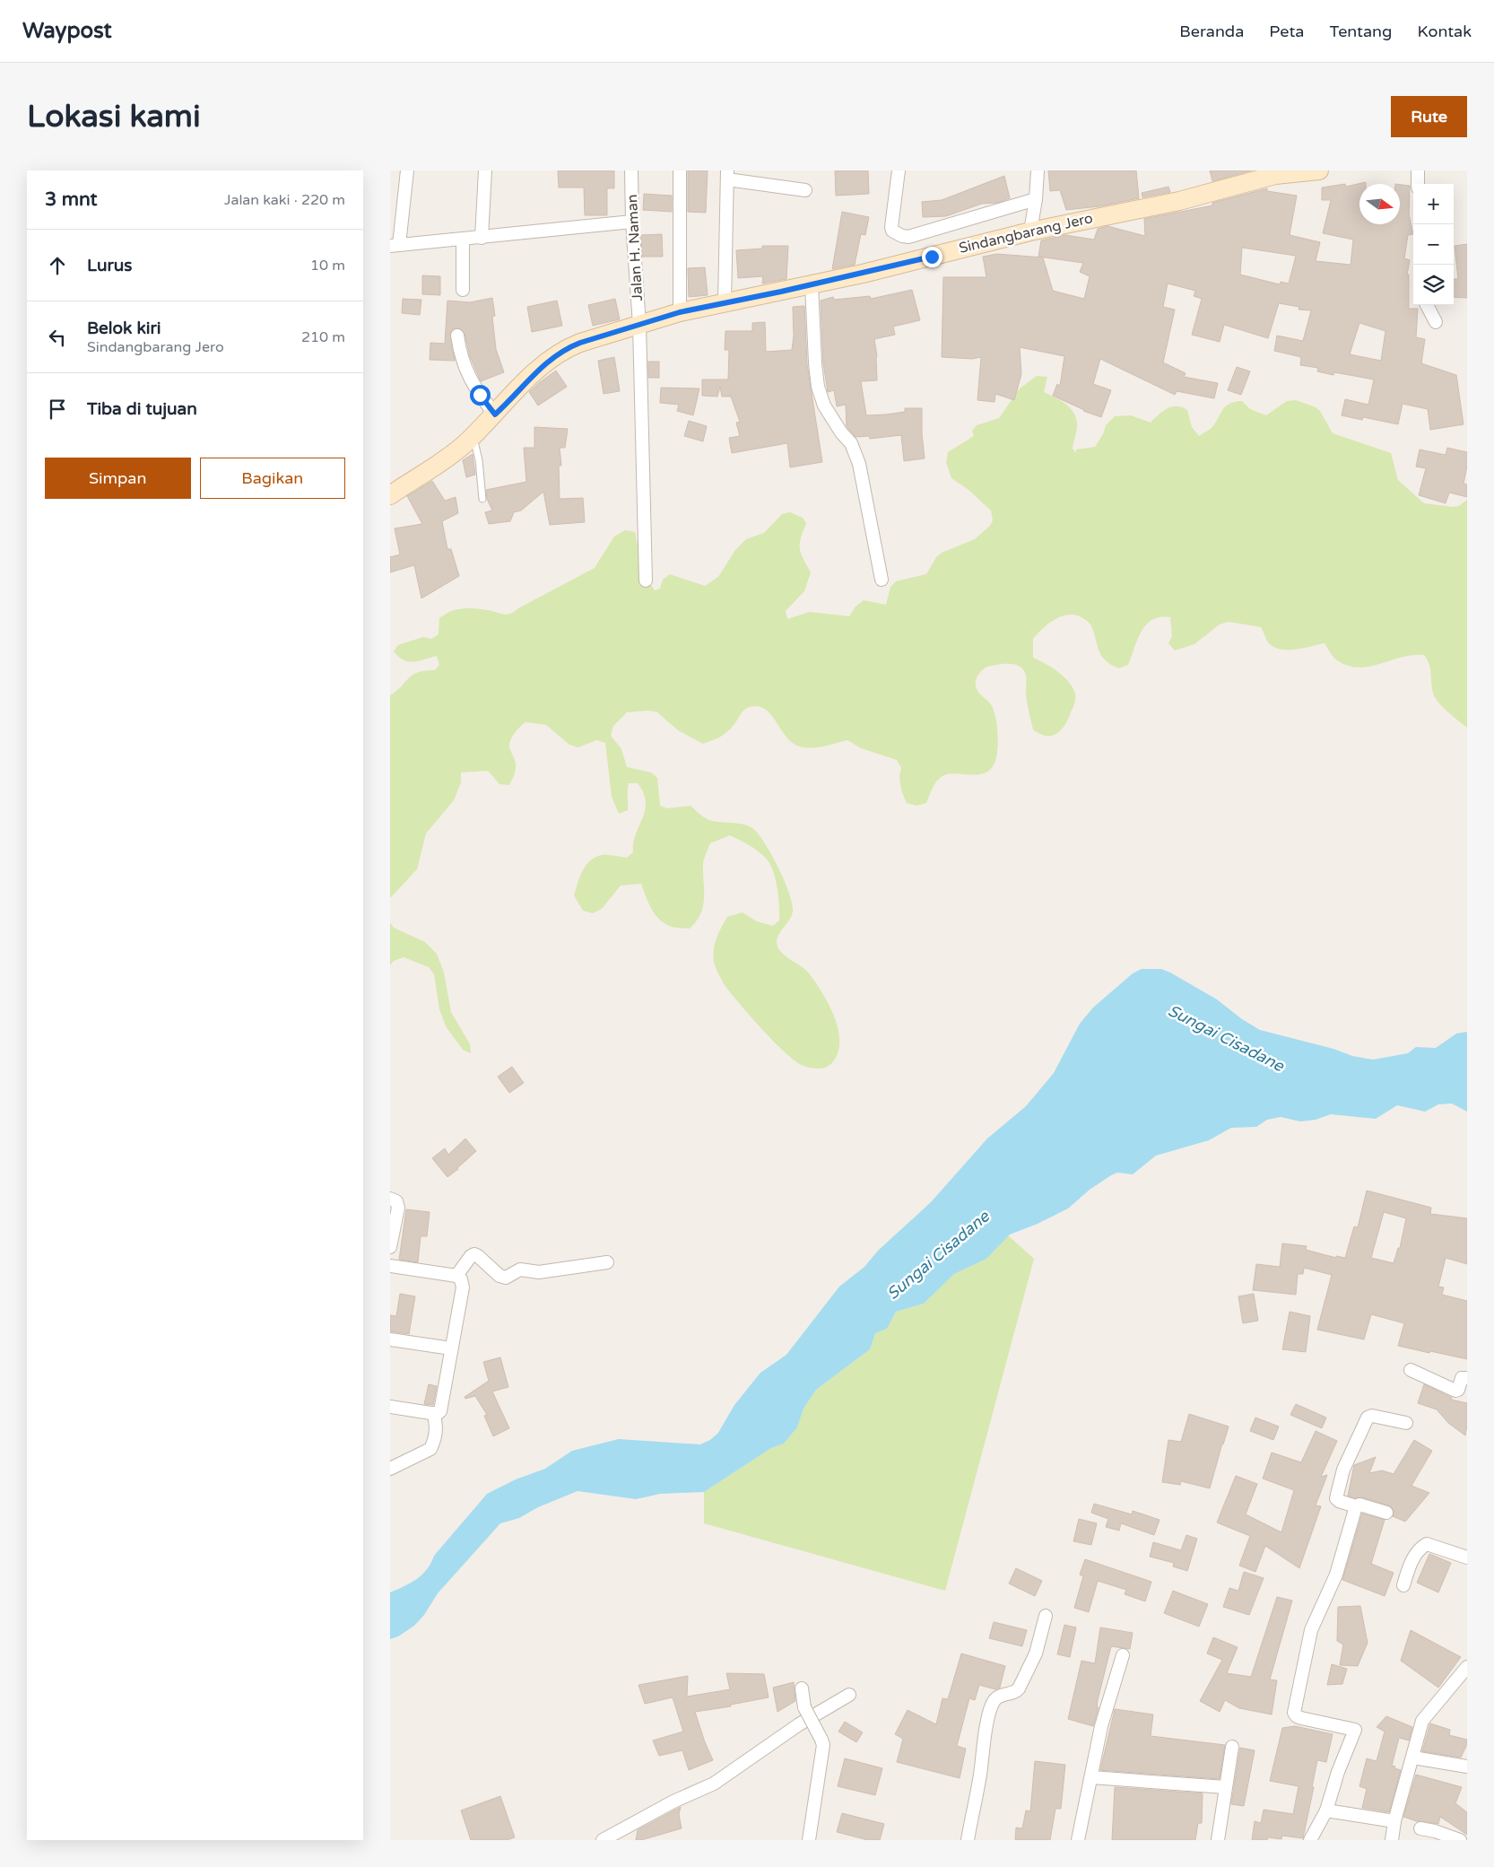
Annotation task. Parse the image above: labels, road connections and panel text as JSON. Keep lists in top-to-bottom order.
{
  "streets": {
    "street": ["Sindangbarang Jero", "Jalan H. Naman"]
  },
  "crossings": [
    ["Sindangbarang Jero", "Jalan H. Naman"]
  ],
  "water": ["Sungai Cisadane"],
  "north": "right",
  "page": {
    "header": "Waypost",
    "nav": [
      "Beranda",
      "Peta",
      "Tentang",
      "Kontak"
    ],
    "buttons": [
      "Rute",
      ["Simpan", "Bagikan"]
    ],
    "title": "Lokasi kami",
    "heading": ["3 mnt", "Jalan kaki · 220 m"],
    "map_buttons": ["+", "−"],
    "list": [
      ["Lurus", "10 m"],
      ["Belok kiri", "Sindangbarang Jero", "210 m"],
      "Tiba di tujuan"
    ]
  }
}
